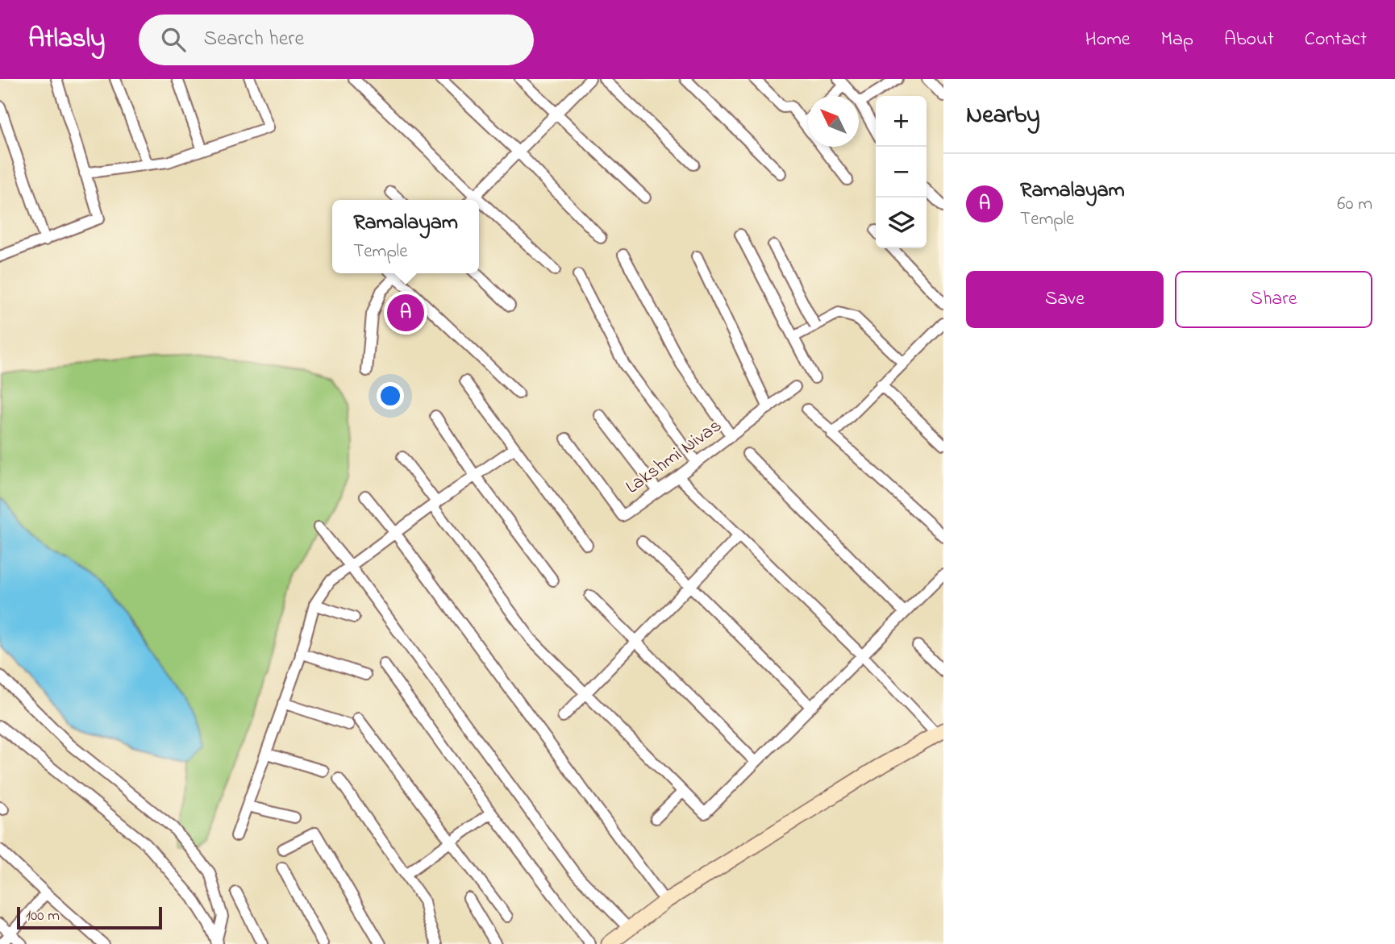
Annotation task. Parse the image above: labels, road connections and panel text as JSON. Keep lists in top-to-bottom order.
{
  "streets": {
    "street": ["Lakshmi Nivas"]
  },
  "scale_bar": "100 m",
  "north": "top left",
  "page": {
    "header": "Atlasly",
    "search": "Search here",
    "nav": [
      "Home",
      "Map",
      "About",
      "Contact"
    ],
    "heading": "Nearby",
    "map_buttons": ["+", "−"],
    "list": [
      {
        "mark": "A",
        "name": "Ramalayam",
        "note": "Temple",
        "value": "60 m"
      }
    ],
    "popup": ["Ramalayam", "Temple"],
    "buttons": ["Save", "Share"],
    "pins": "A",
    "scale": "100 m"
  }
}
